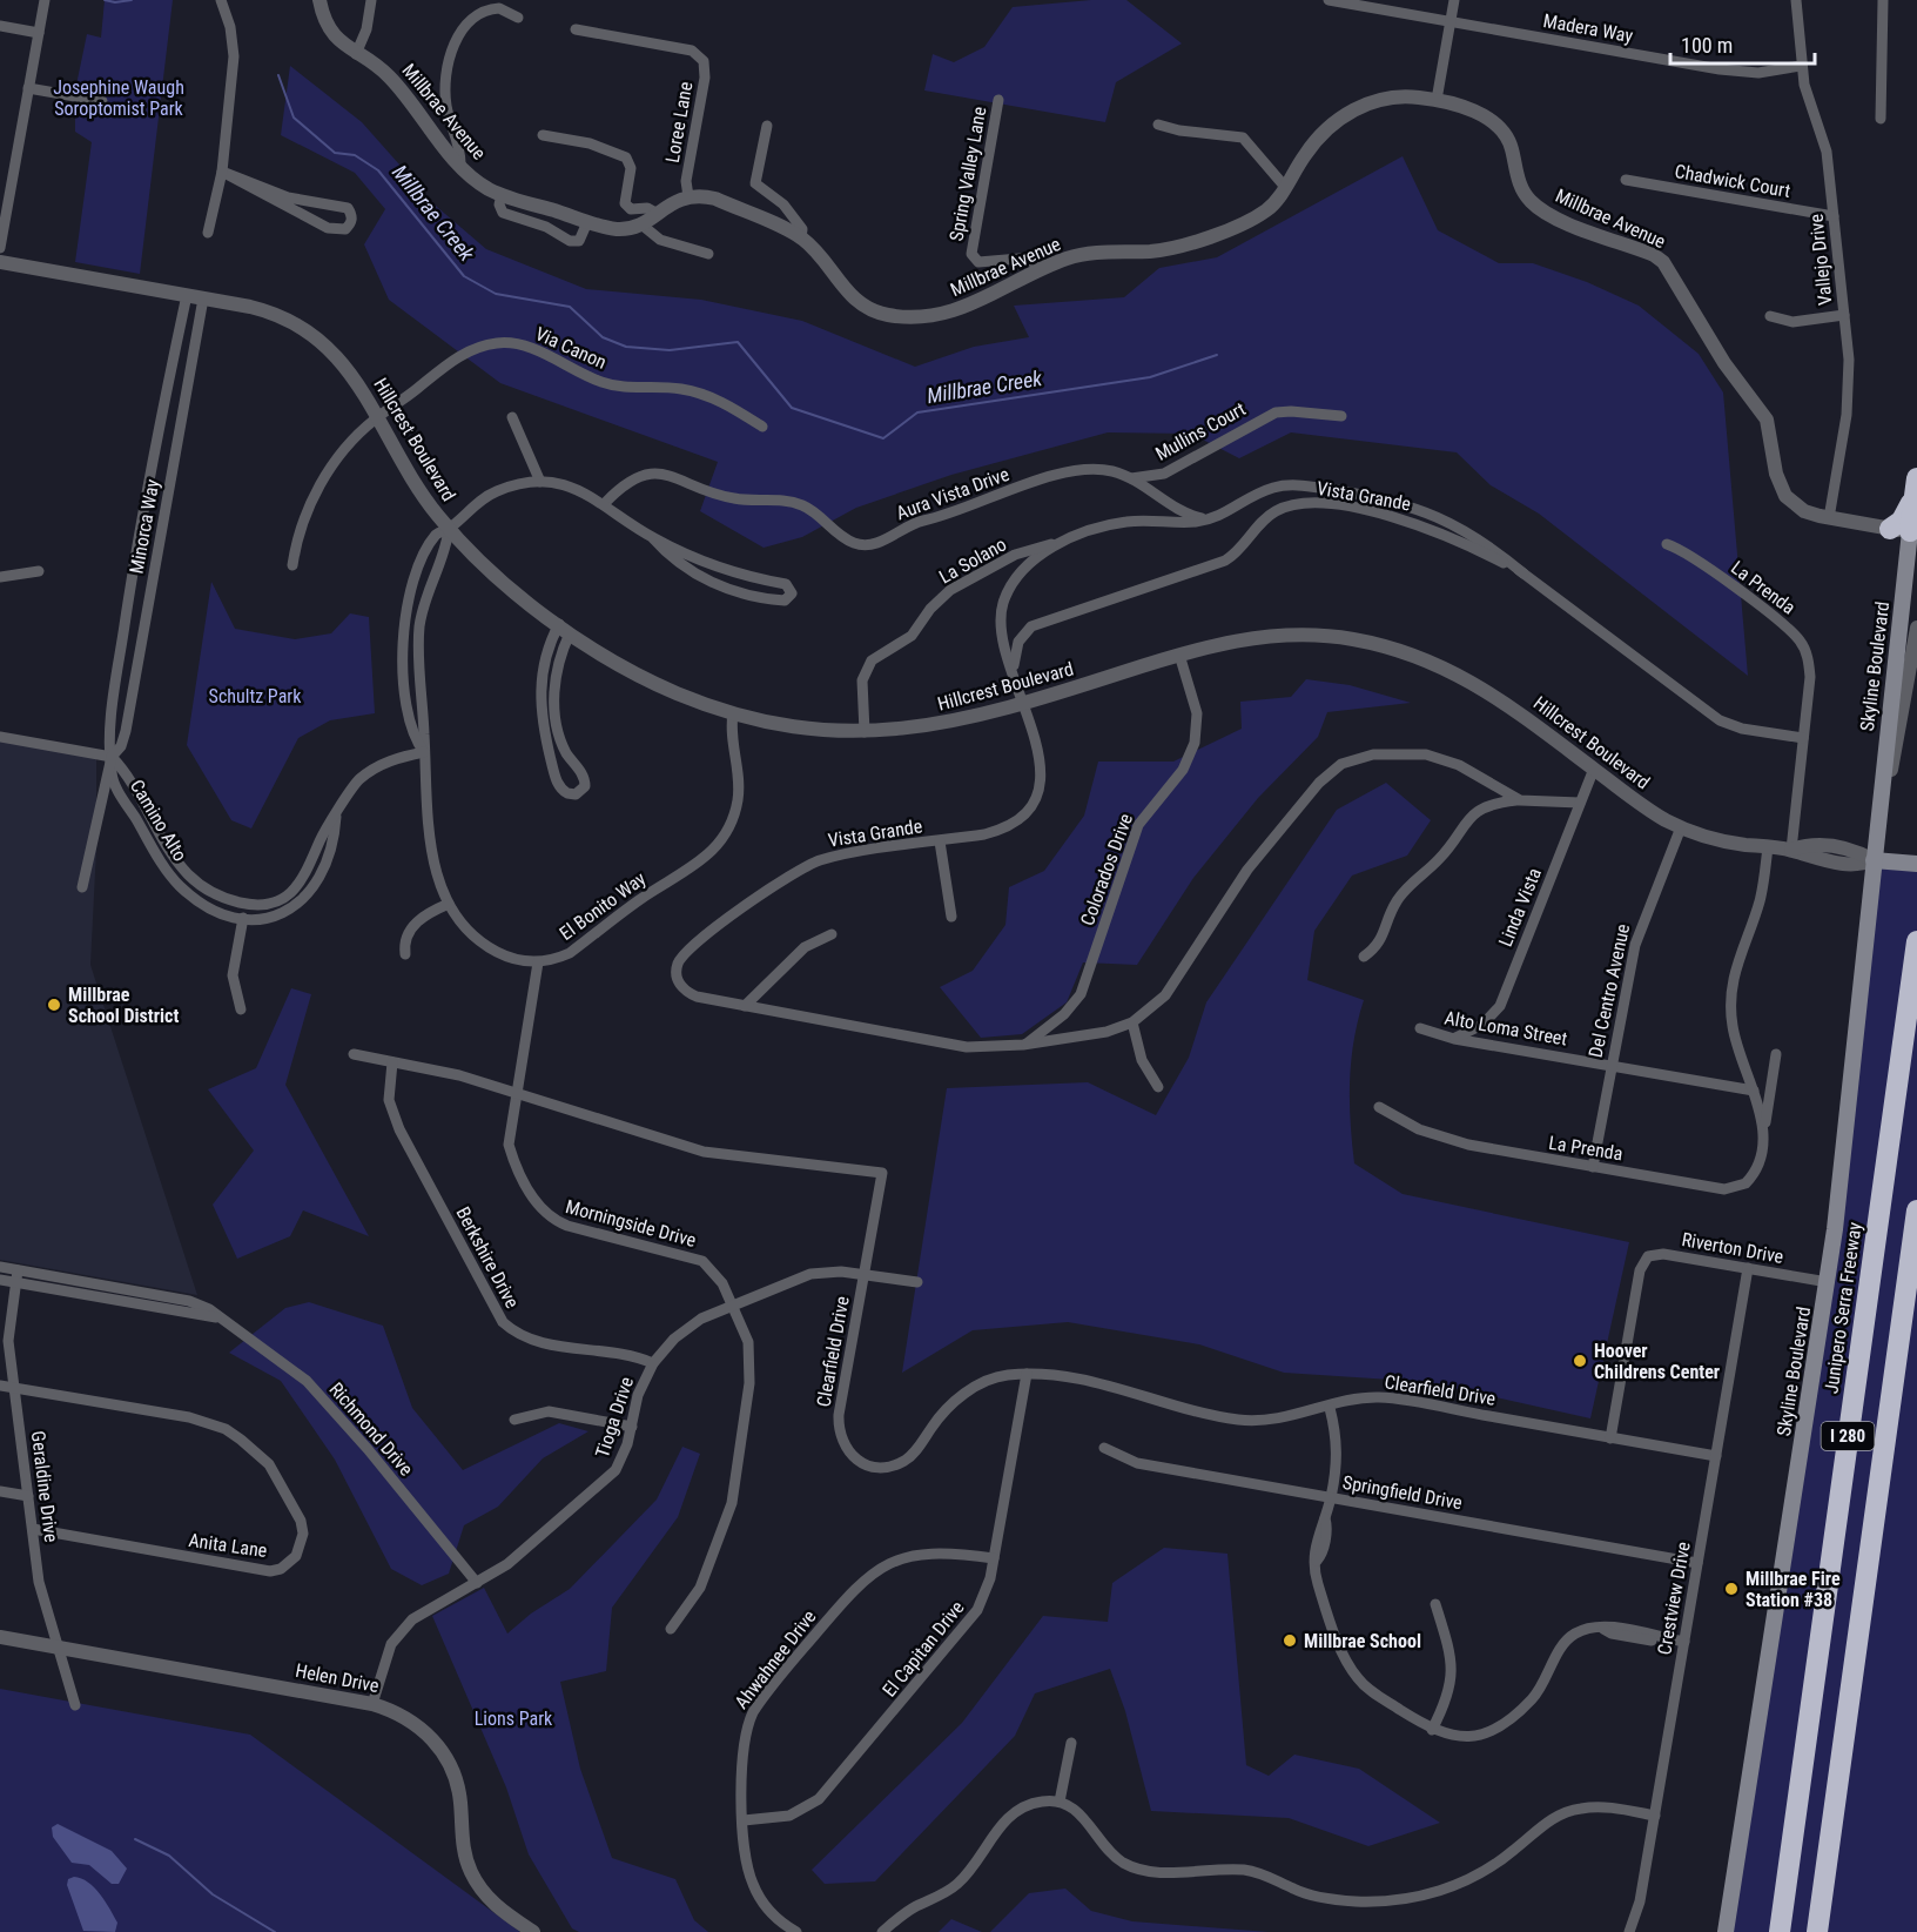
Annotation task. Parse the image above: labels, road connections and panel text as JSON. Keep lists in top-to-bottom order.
{
  "streets": {
    "highway": ["Junipero Serra Freeway", "I 280"],
    "main road": ["Hillcrest Boulevard", "Skyline Boulevard"],
    "street": [
      "Madera Way",
      "Millbrae Avenue",
      "Loree Lane",
      "Spring Valley Lane",
      "Chadwick Court",
      "Vallejo Drive",
      "Via Canon",
      "Mullins Court",
      "Aura Vista Drive",
      "Vista Grande",
      "Minorca Way",
      "La Solano",
      "La Prenda",
      "Camino Alto",
      "Colorados Drive",
      "El Bonito Way",
      "Linda Vista",
      "Del Centro Avenue",
      "Alto Loma Street",
      "Morningside Drive",
      "Riverton Drive",
      "Berkshire Drive",
      "Clearfield Drive",
      "Tioga Drive",
      "Richmond Drive",
      "Geraldine Drive",
      "Springfield Drive",
      "Anita Lane",
      "Crestview Drive",
      "El Capitan Drive",
      "Ahwahnee Drive",
      "Helen Drive"
    ]
  },
  "crossings": [
    ["Madera Way", "Vallejo Drive"],
    ["Millbrae Avenue", "Loree Lane"],
    ["Millbrae Avenue", "Spring Valley Lane"],
    ["Millbrae Avenue", "Vallejo Drive"],
    ["Millbrae Avenue", "Skyline Boulevard"],
    ["Chadwick Court", "Vallejo Drive"],
    ["Via Canon", "Hillcrest Boulevard"],
    ["Mullins Court", "Aura Vista Drive"],
    ["Mullins Court", "La Solano"],
    ["Hillcrest Boulevard", "Vista Grande"],
    ["Hillcrest Boulevard", "Minorca Way"],
    ["Hillcrest Boulevard", "La Solano"],
    ["Hillcrest Boulevard", "La Prenda"],
    ["Hillcrest Boulevard", "Skyline Boulevard"],
    ["Hillcrest Boulevard", "Colorados Drive"],
    ["Hillcrest Boulevard", "El Bonito Way"],
    ["Hillcrest Boulevard", "Linda Vista"],
    ["Hillcrest Boulevard", "Del Centro Avenue"],
    ["Vista Grande", "La Prenda"],
    ["Vista Grande", "Colorados Drive"],
    ["Vista Grande", "Linda Vista"],
    ["Minorca Way", "Camino Alto"],
    ["La Prenda", "Del Centro Avenue"],
    ["La Prenda", "Alto Loma Street"],
    ["Skyline Boulevard", "Riverton Drive"],
    ["Camino Alto", "El Bonito Way"],
    ["El Bonito Way", "Morningside Drive"],
    ["Linda Vista", "Alto Loma Street"],
    ["Del Centro Avenue", "Alto Loma Street"],
    ["Morningside Drive", "Clearfield Drive"],
    ["Morningside Drive", "Tioga Drive"],
    ["Riverton Drive", "Clearfield Drive"],
    ["Riverton Drive", "Crestview Drive"],
    ["Berkshire Drive", "Clearfield Drive"],
    ["Berkshire Drive", "Tioga Drive"],
    ["Clearfield Drive", "Tioga Drive"],
    ["Clearfield Drive", "Crestview Drive"],
    ["Clearfield Drive", "El Capitan Drive"],
    ["Tioga Drive", "Richmond Drive"],
    ["Tioga Drive", "Helen Drive"],
    ["Richmond Drive", "Geraldine Drive"],
    ["Geraldine Drive", "Anita Lane"],
    ["Geraldine Drive", "Helen Drive"],
    ["Springfield Drive", "Crestview Drive"],
    ["El Capitan Drive", "Ahwahnee Drive"]
  ],
  "water": ["Millbrae Creek"],
  "parks": ["Josephine Waugh Soroptomist Park", "Schultz Park", "Lions Park"],
  "places": [
    "Millbrae School District",
    "Hoover Childrens Center",
    "Millbrae Fire Station #38",
    "Millbrae School"
  ],
  "scale_bar": "100 m"
}
